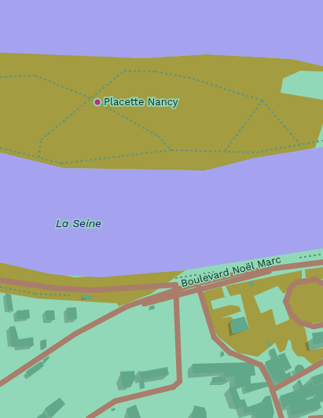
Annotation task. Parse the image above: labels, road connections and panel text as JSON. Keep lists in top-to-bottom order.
{
  "streets": {
    "street": ["Boulevard Noël Marc"]
  },
  "water": ["La Seine"],
  "places": ["Placette Nancy"]
}
